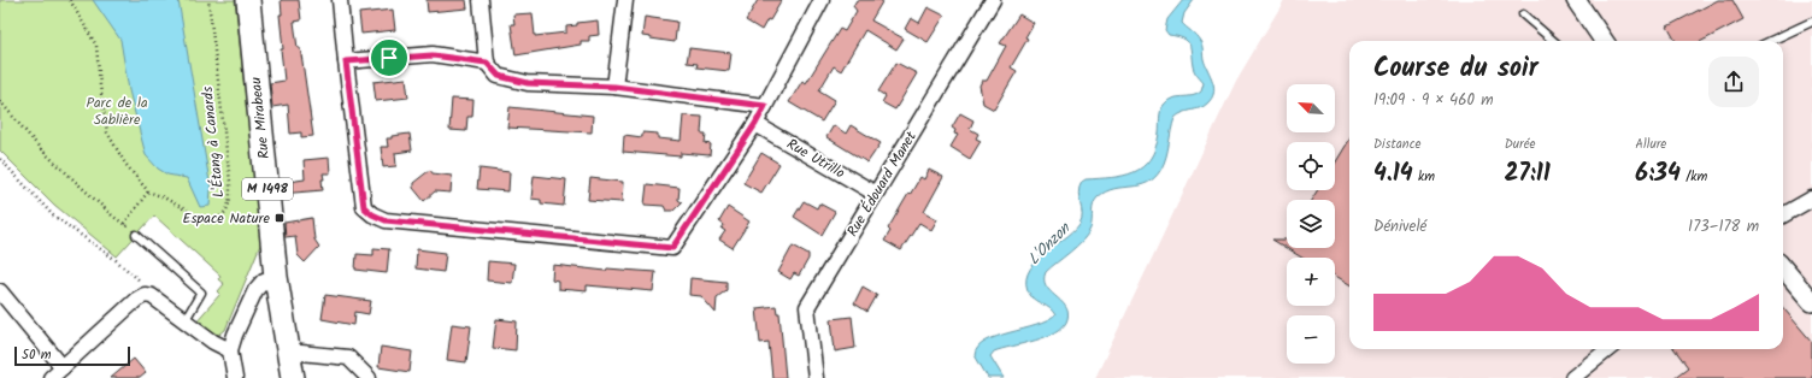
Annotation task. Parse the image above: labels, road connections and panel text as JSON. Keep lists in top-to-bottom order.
{
  "streets": {
    "main road": ["Rue Mirabeau", "M 1498"],
    "street": ["Rue Utrillo", "Rue Édouard Manet"],
    "path": ["L'Étang à Canards"]
  },
  "crossings": [
    ["Rue Utrillo", "Rue Édouard Manet"]
  ],
  "water": ["L'Onzon"],
  "parks": ["Parc de la Sablière"],
  "places": {
    "transit": ["Espace Nature"]
  },
  "scale_bar": "50 m",
  "north": "top left",
  "page": {
    "heading": ["Course du soir", "19:09 · 9 × 460 m"],
    "map_buttons": ["+", "−"],
    "stats": [
      ["Distance", "4.14 km"],
      ["Durée", "27:11"],
      ["Allure", "6:34 /km"]
    ],
    "chart": ["Dénivelé", "173–178 m"],
    "scale": "50 m"
  }
}
